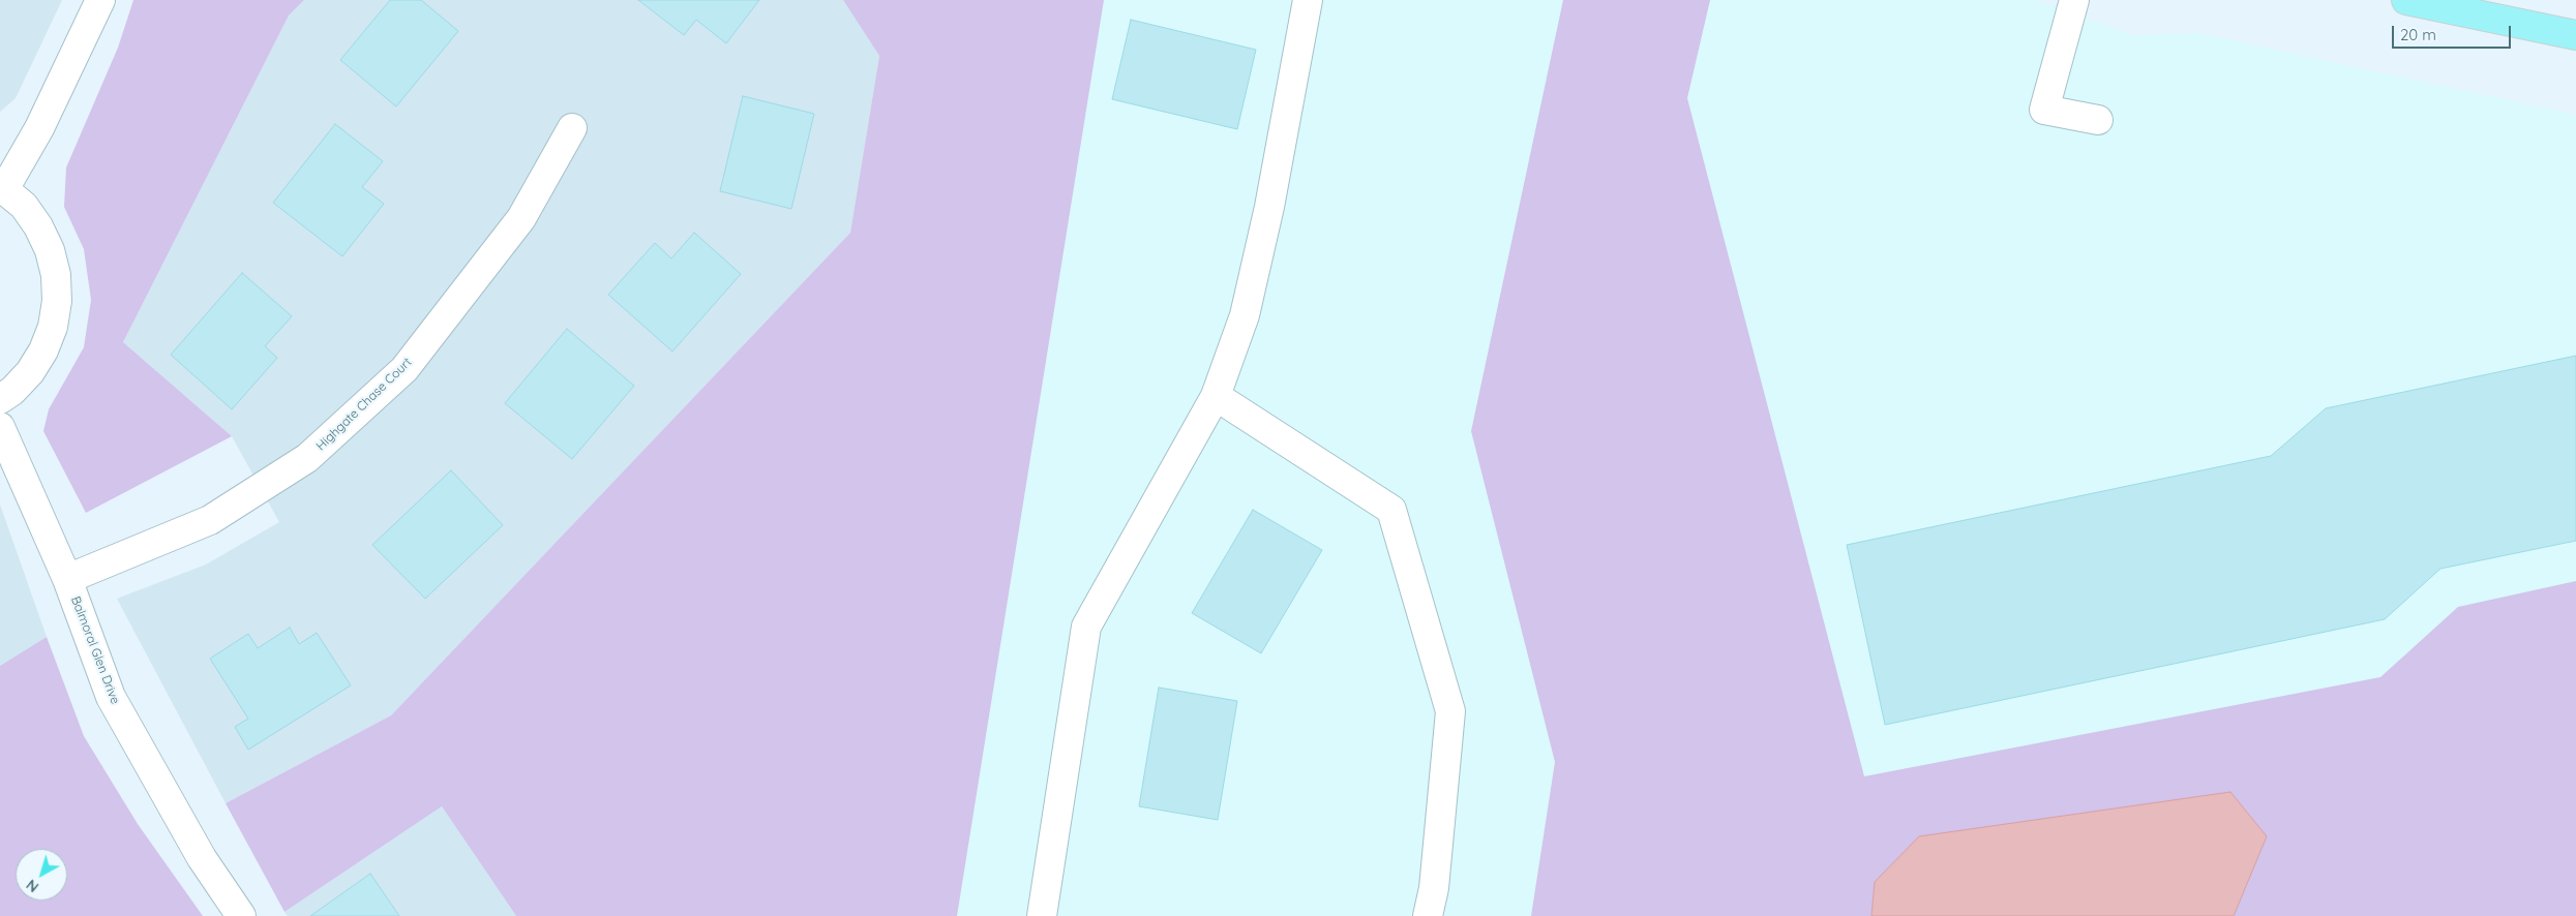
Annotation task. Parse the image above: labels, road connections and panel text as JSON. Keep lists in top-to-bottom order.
{
  "streets": {
    "street": ["Highgate Chase Court", "Balmoral Glen Drive"]
  },
  "crossings": [
    ["Highgate Chase Court", "Balmoral Glen Drive"]
  ],
  "scale_bar": "20 m",
  "north": "bottom left"
}
